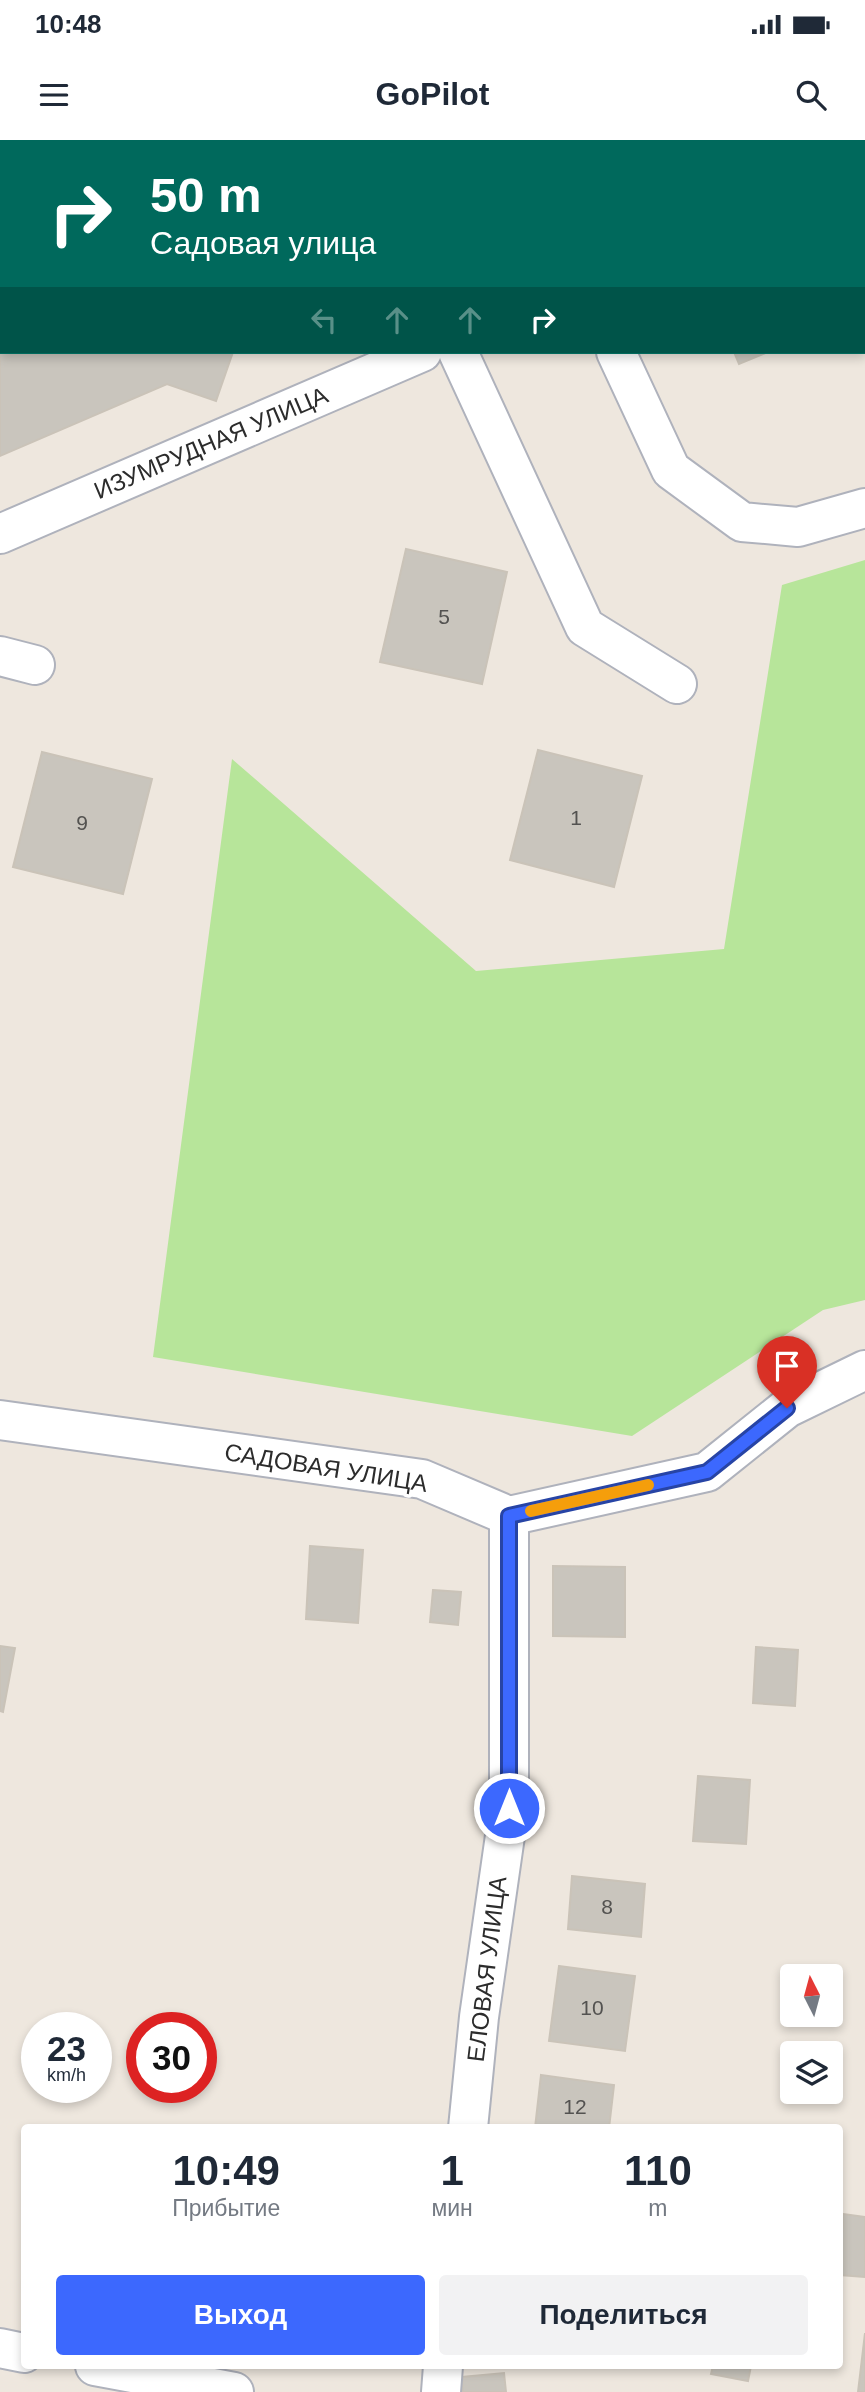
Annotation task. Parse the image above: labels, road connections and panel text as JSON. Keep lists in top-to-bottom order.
{
  "streets": {
    "street": ["ИЗУМРУДНАЯ УЛИЦА", "САДОВАЯ УЛИЦА", "ЕЛОВАЯ УЛИЦА"]
  },
  "crossings": [
    ["САДОВАЯ УЛИЦА", "ЕЛОВАЯ УЛИЦА"]
  ],
  "house_numbers": [
    "5",
    "1",
    "9",
    "8",
    "10",
    "12"
  ],
  "north": "top",
  "page": {
    "status": "10:48",
    "header": "GoPilot",
    "turn": ["50 m", "Садовая улица"],
    "speed": "23 km/h",
    "limit": "30",
    "eta": [
      "10:49",
      "Прибытие",
      "1",
      "мин",
      "110",
      "m"
    ],
    "buttons": ["Выход", "Поделиться"]
  }
}
